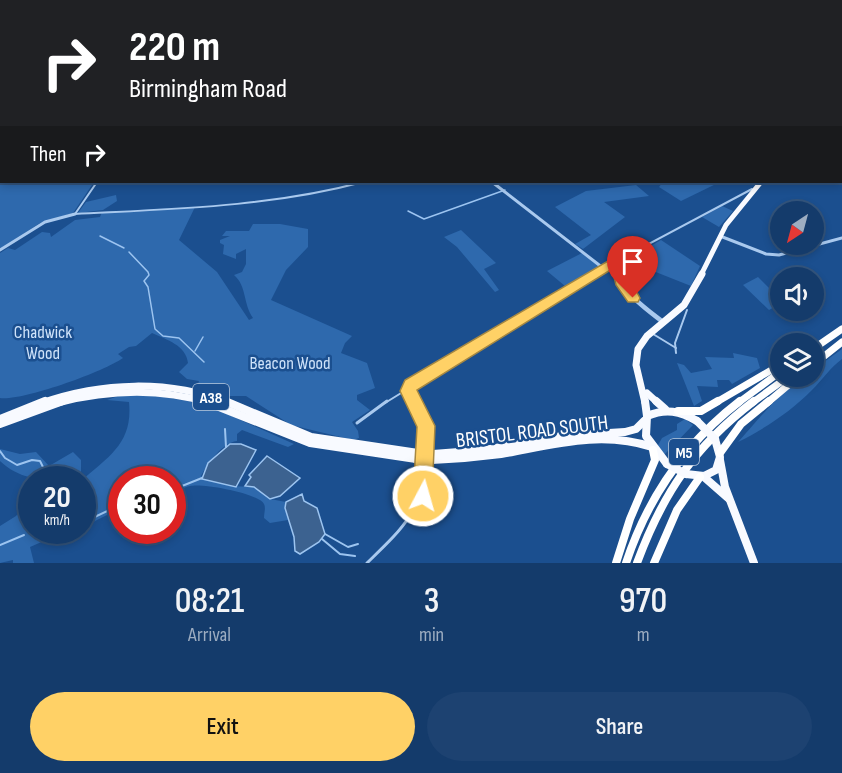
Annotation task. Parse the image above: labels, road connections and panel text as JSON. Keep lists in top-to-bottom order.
{
  "streets": {
    "highway": ["A38", "BRISTOL ROAD SOUTH", "M5"]
  },
  "parks": ["Chadwick Wood", "Beacon Wood"],
  "north": "bottom left",
  "page": {
    "turn": ["220 m", "Birmingham Road"],
    "then": "Then",
    "speed": "20 km/h",
    "limit": "30",
    "eta": [
      "08:21",
      "Arrival",
      "3",
      "min",
      "970",
      "m"
    ],
    "buttons": ["Exit", "Share"]
  }
}
